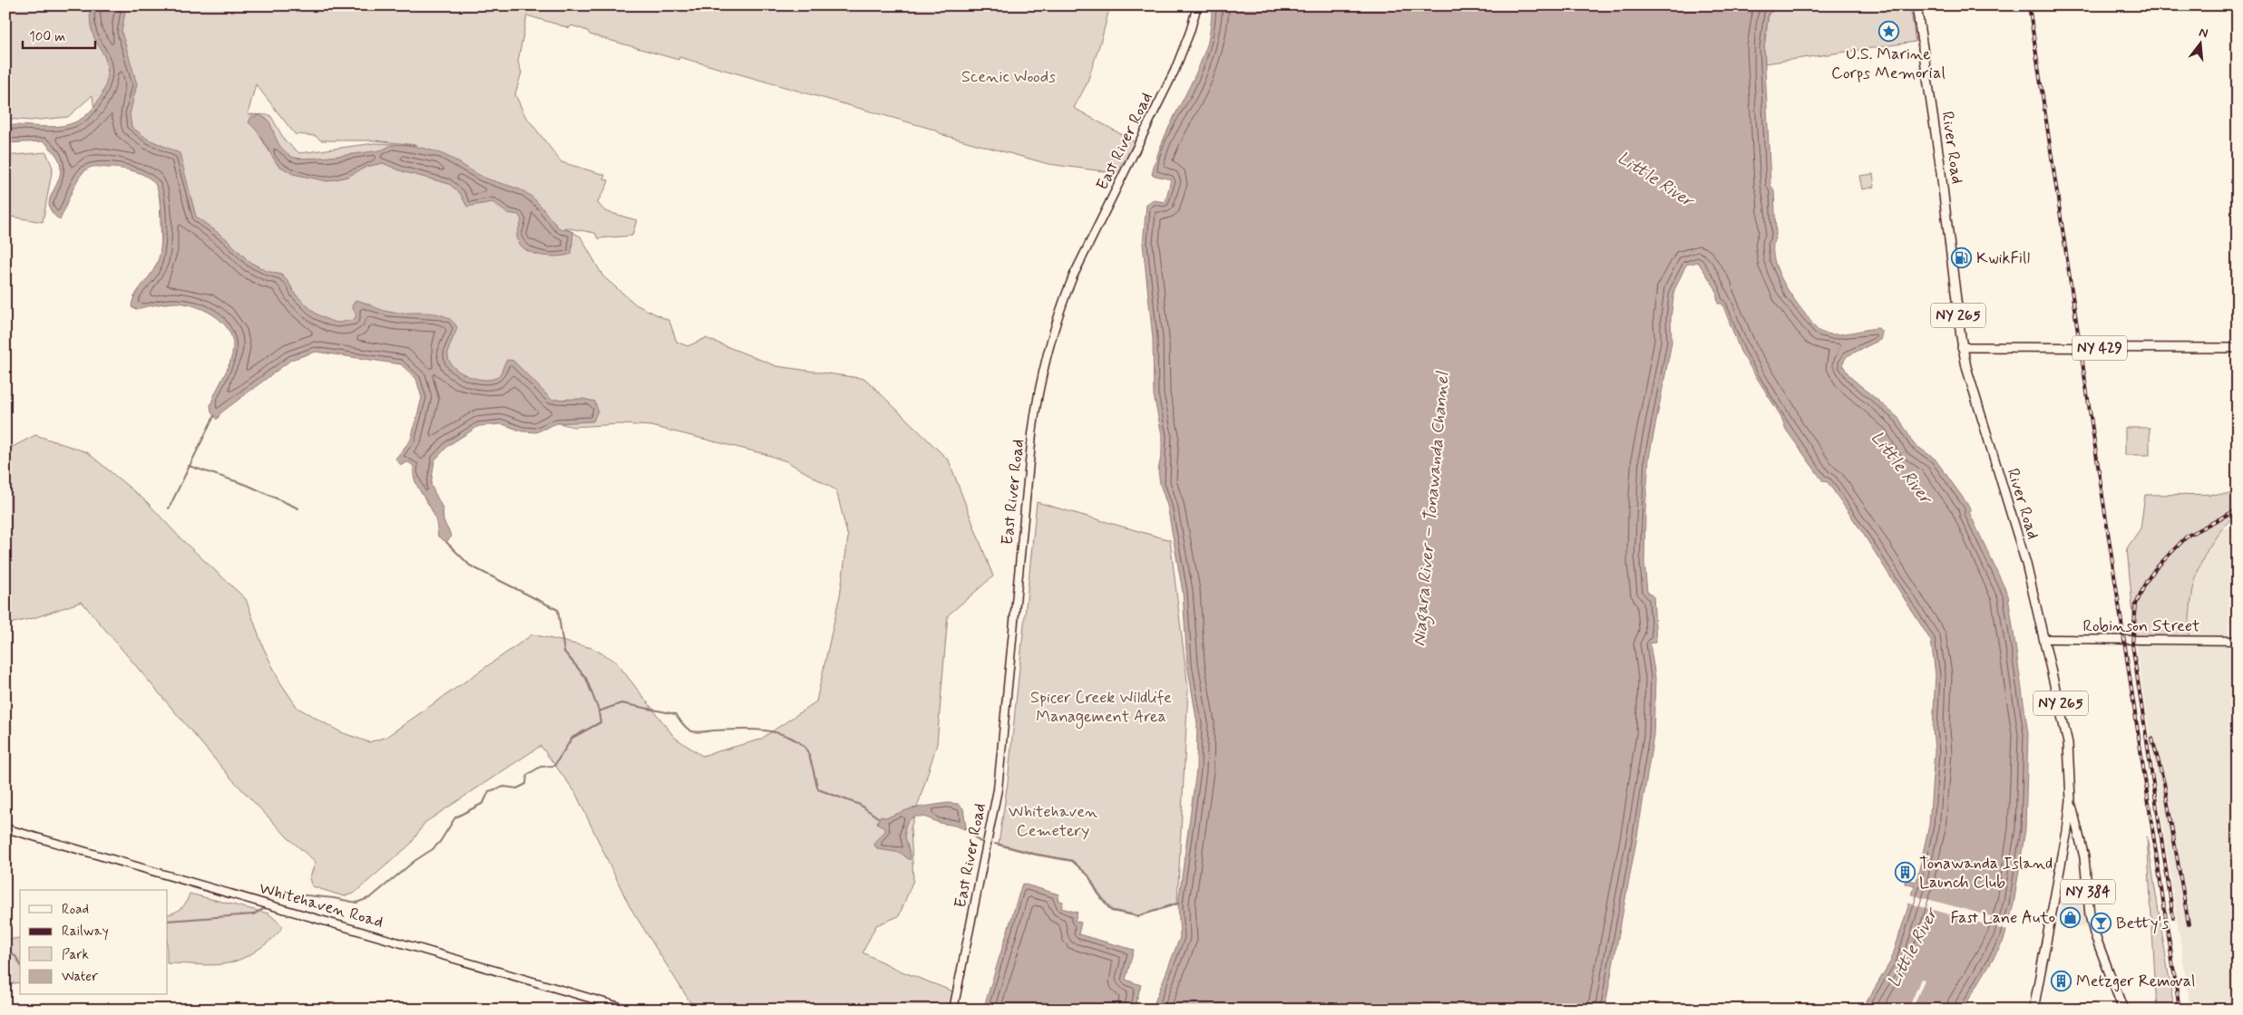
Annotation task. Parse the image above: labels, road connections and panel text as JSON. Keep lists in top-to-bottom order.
{
  "streets": {
    "main road": [
      "East River Road",
      "River Road",
      "NY 265",
      "NY 429",
      "Robinson Street",
      "NY 384",
      "Whitehaven Road"
    ]
  },
  "crossings": [
    ["River Road", "NY 429"],
    ["River Road", "Robinson Street"],
    ["River Road", "NY 384"]
  ],
  "water": ["Little River", "Niagara River – Tonawanda Channel"],
  "parks": ["Scenic Woods", "Spicer Creek Wildlife Management Area", "Whitehaven Cemetery"],
  "places": {
    "place": ["U.S. Marine Corps Memorial"],
    "fuel station": ["KwikFill"],
    "building": ["Tonawanda Island Launch Club", "Metzger Removal"],
    "shop": ["Fast Lane Auto"],
    "bar": ["Betty's"]
  },
  "legend": [
    "Road",
    "Railway",
    "Park",
    "Water"
  ],
  "scale_bar": "100 m",
  "north": "top"
}
